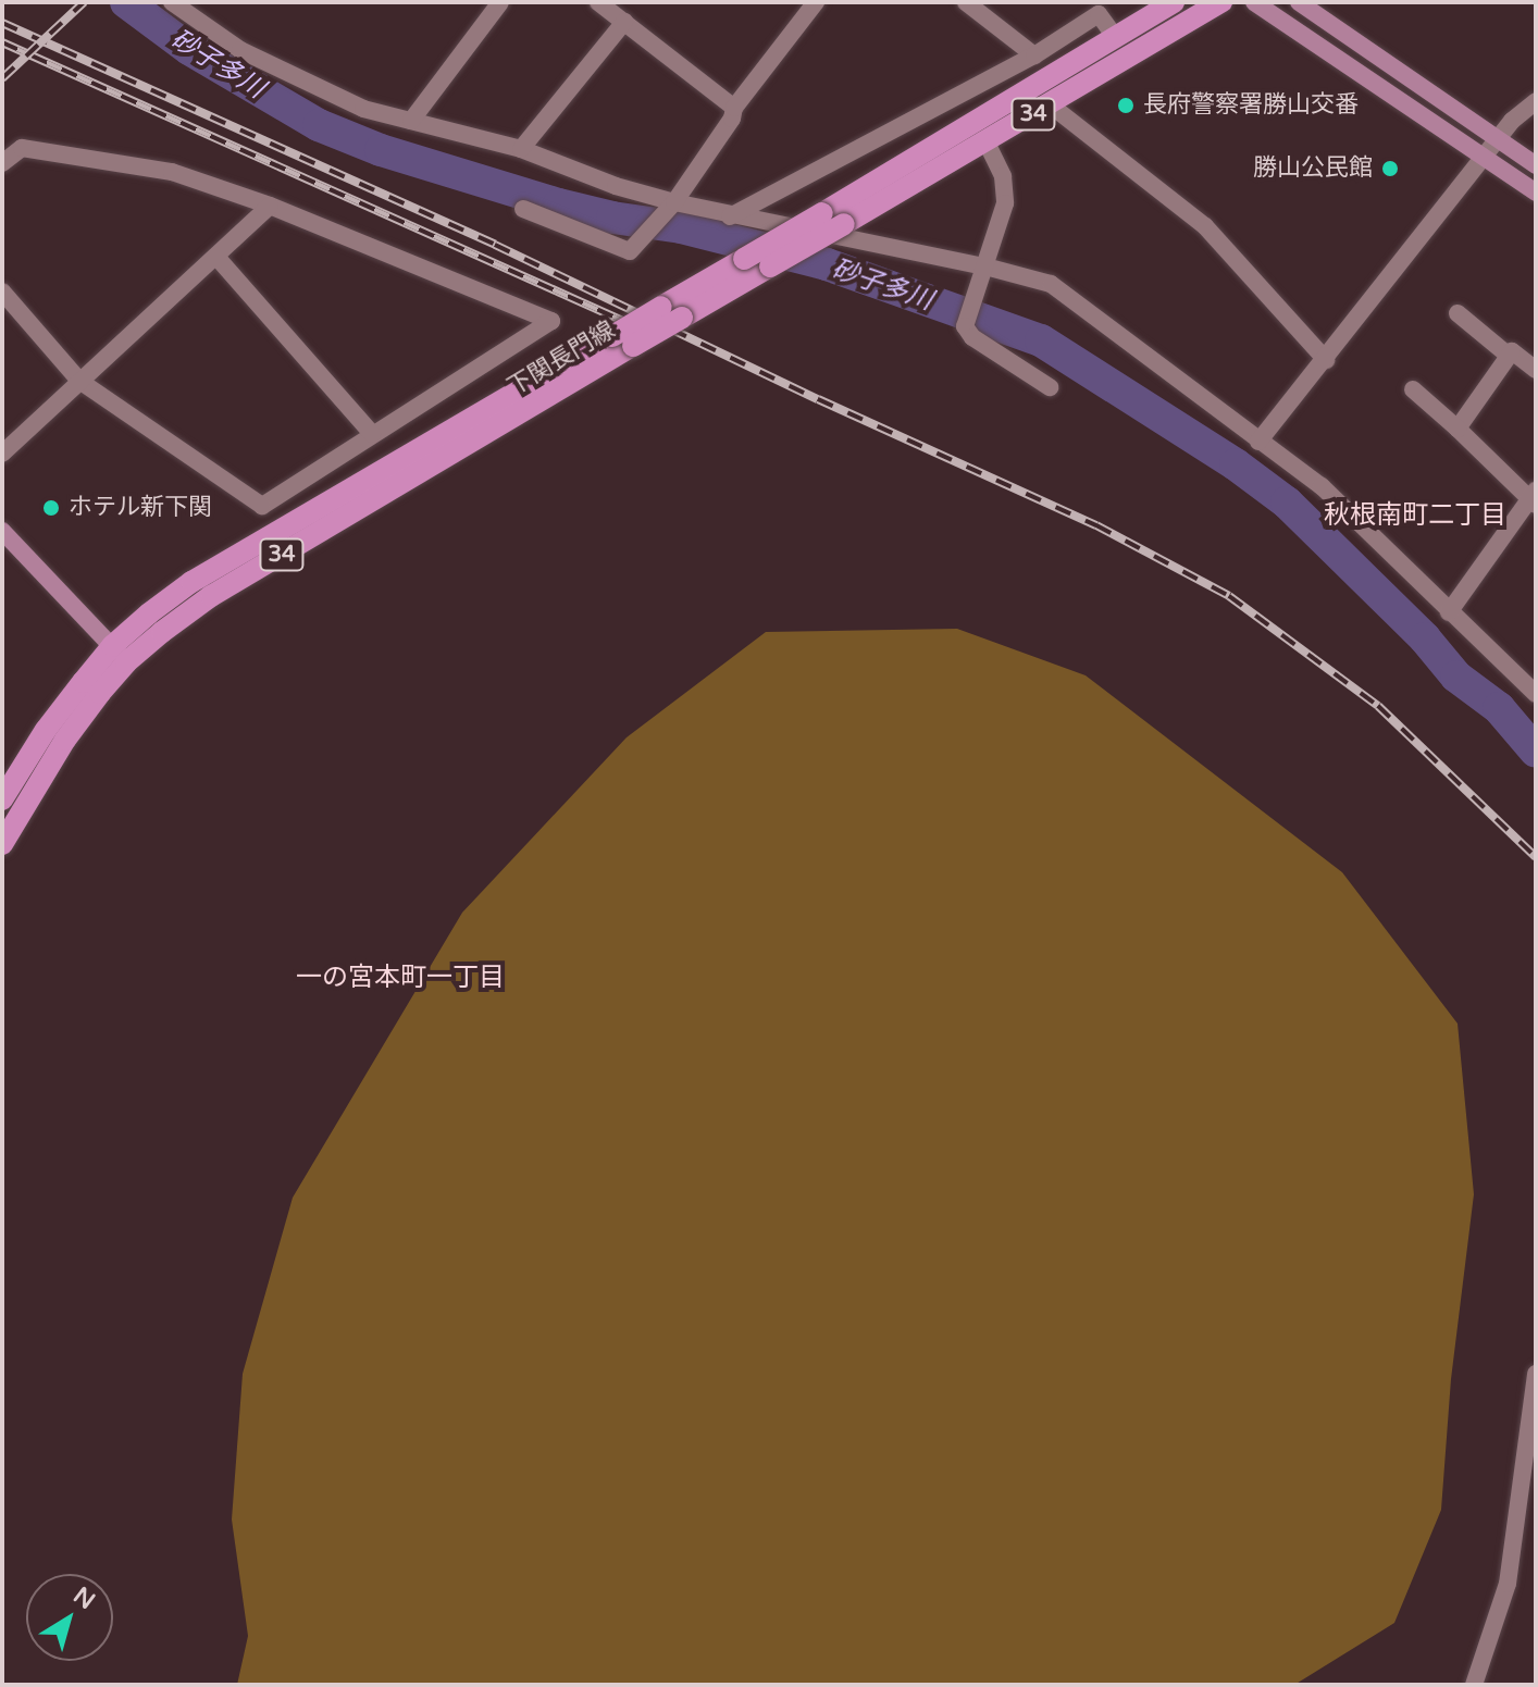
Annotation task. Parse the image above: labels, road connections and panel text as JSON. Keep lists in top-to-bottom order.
{
  "streets": {
    "main road": ["34", "下関長門線"]
  },
  "districts": ["秋根南町二丁目", "一の宮本町一丁目"],
  "water": ["砂子多川"],
  "places": ["長府警察署勝山交番", "勝山公民館", "ホテル新下関"],
  "north": "top right"
}
